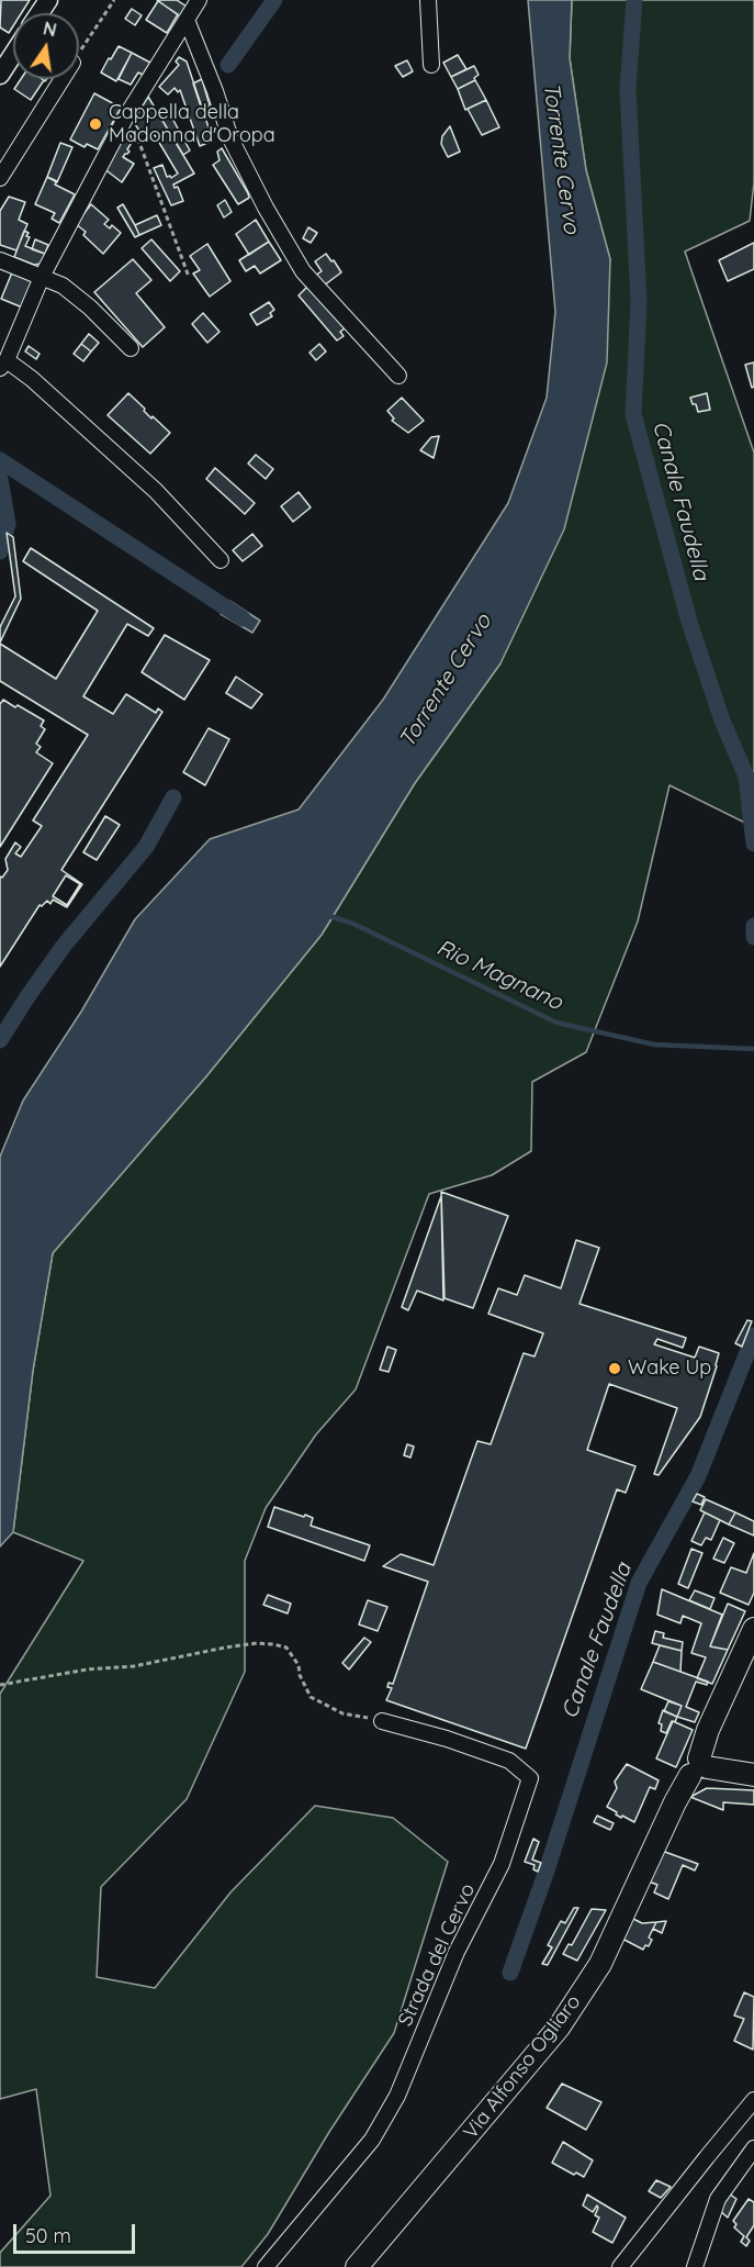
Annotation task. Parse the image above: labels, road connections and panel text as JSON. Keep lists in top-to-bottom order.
{
  "streets": {
    "main road": ["Via Alfonso Ogliaro"],
    "street": ["Strada del Cervo"]
  },
  "water": ["Torrente Cervo", "Canale Faudella", "Rio Magnano"],
  "places": ["Cappella della Madonna d'Oropa", "Wake Up"],
  "scale_bar": "50 m",
  "north": "top"
}
